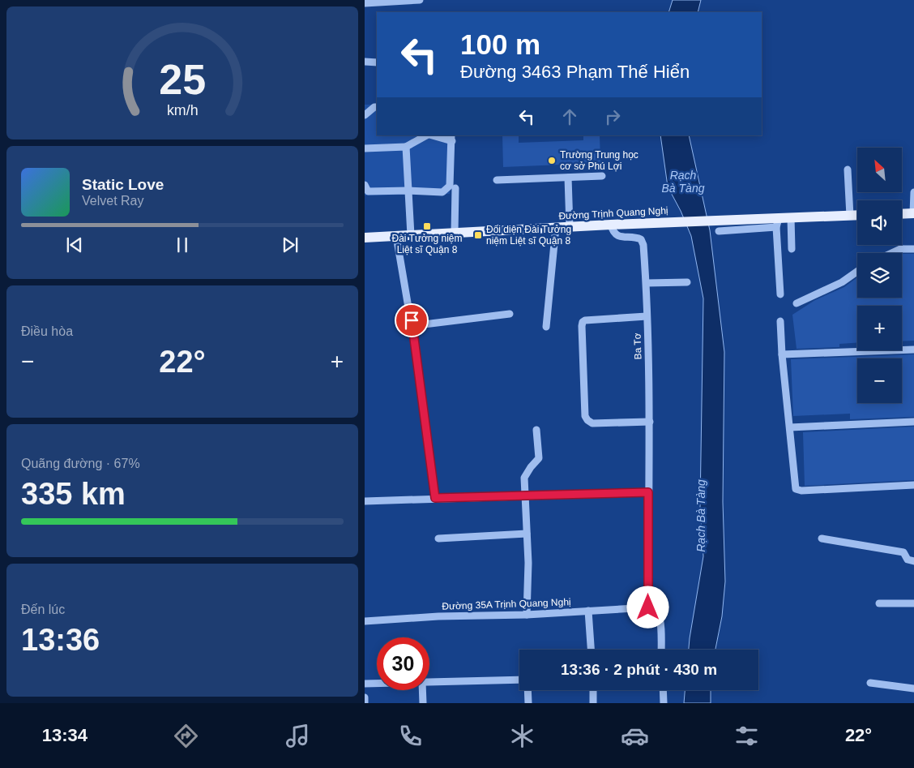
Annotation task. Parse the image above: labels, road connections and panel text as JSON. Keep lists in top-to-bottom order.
{
  "streets": {
    "main road": ["Đường Trịnh Quang Nghị"],
    "street": ["Ba Tơ", "Đường 35A Trịnh Quang Nghị"]
  },
  "crossings": [
    ["Đường Trịnh Quang Nghị", "Ba Tơ"],
    ["Ba Tơ", "Đường 35A Trịnh Quang Nghị"]
  ],
  "water": ["Rạch Bà Tàng"],
  "places": {
    "other": ["Trường Trung học cơ sở Phú Lợi"],
    "transit": ["Đài Tưởng niệm Liệt sĩ Quận 8", "Đối diện Đài Tưởng niệm Liệt sĩ Quận 8"]
  },
  "north": "top left",
  "page": {
    "turn": ["100 m", "Đường 3463 Phạm Thế Hiển"],
    "map_buttons": ["+", "−"],
    "song": ["Static Love", "Velvet Ray"],
    "tile": [
      "Điều hòa",
      ["Quãng đường · 67%", "335 km"],
      ["Đến lúc", "13:36"]
    ],
    "heat": ["−", "22°", "+"],
    "limit": "30",
    "trip": "13:36 · 2 phút · 430 m",
    "tabs": ["13:34", "22°"],
    "gauge": ["25", "km/h"]
  }
}
